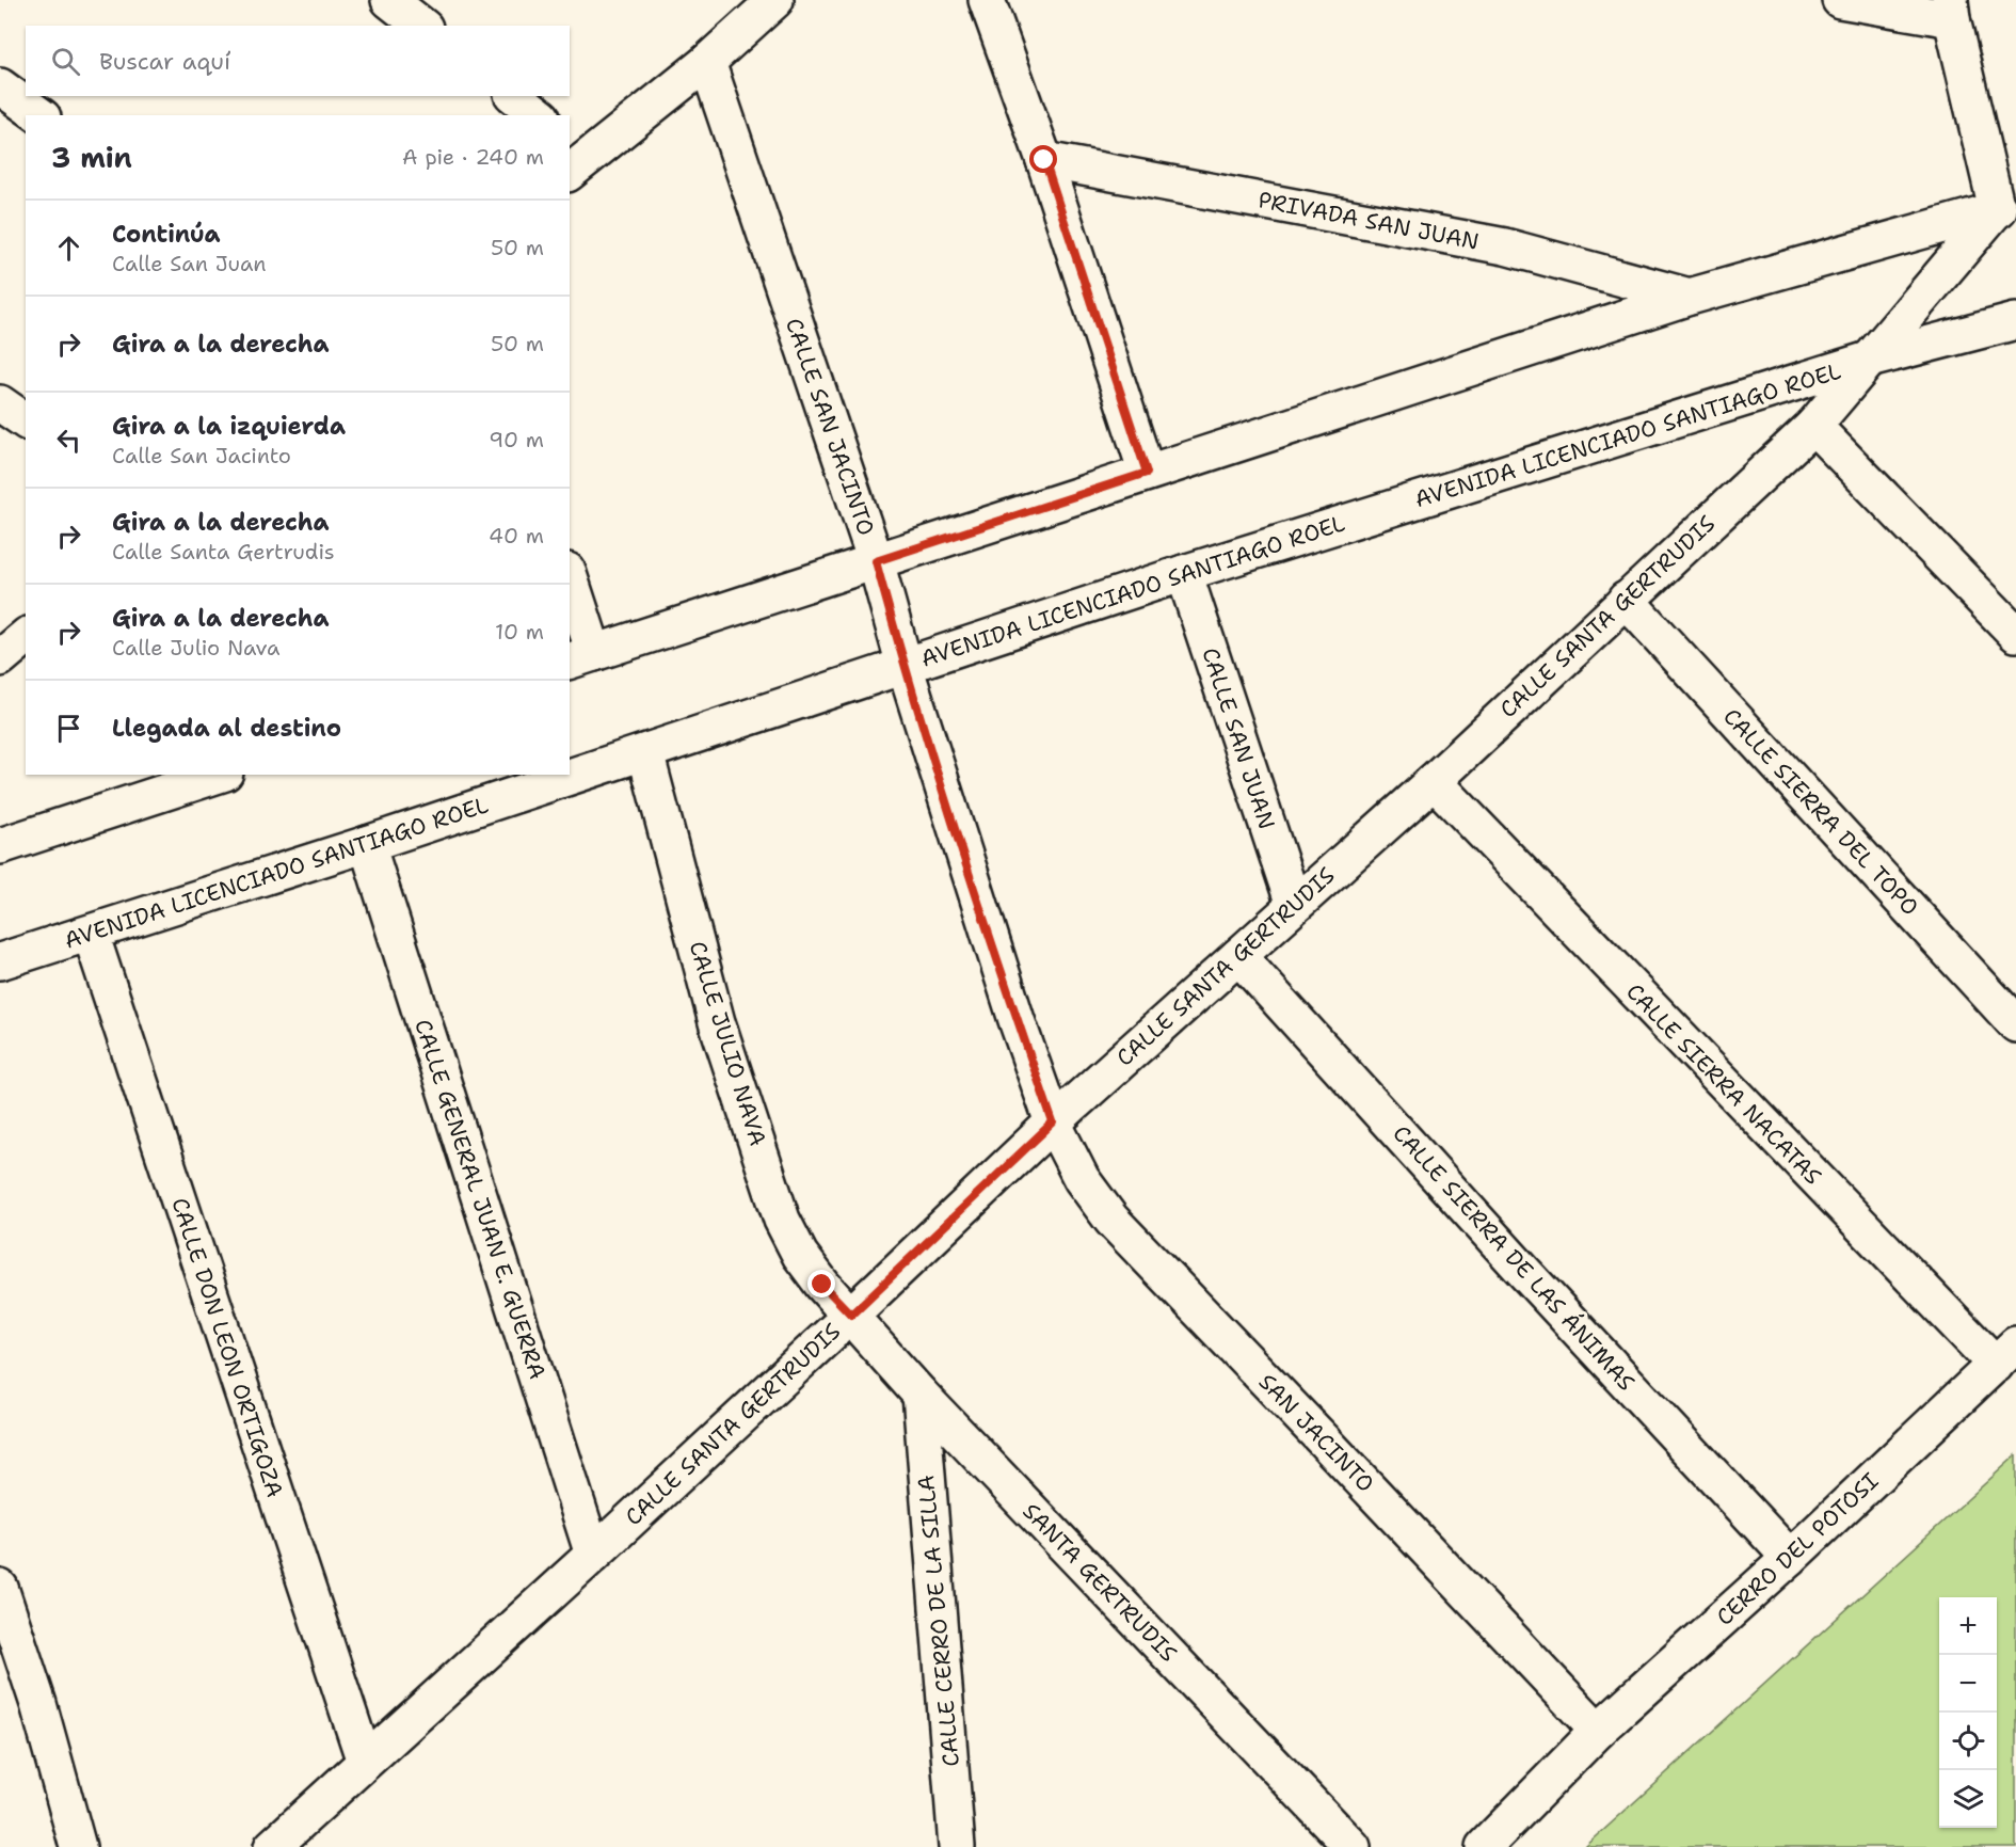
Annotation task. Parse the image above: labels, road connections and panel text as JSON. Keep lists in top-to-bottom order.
{
  "streets": {
    "street": [
      "PRIVADA SAN JUAN",
      "CALLE SAN JACINTO",
      "AVENIDA LICENCIADO SANTIAGO ROEL",
      "CALLE SANTA GERTRUDIS",
      "CALLE SAN JUAN",
      "CALLE SIERRA DEL TOPO",
      "CALLE JULIO NAVA",
      "CALLE SIERRA NACATAS",
      "CALLE GENERAL JUAN E. GUERRA",
      "CALLE SIERRA DE LAS ÁNIMAS",
      "CALLE DON LEON ORTIGOZA",
      "SAN JACINTO",
      "CERRO DEL POTOSI",
      "SANTA GERTRUDIS",
      "CALLE CERRO DE LA SILLA"
    ]
  },
  "crossings": [
    ["CALLE SAN JACINTO", "AVENIDA LICENCIADO SANTIAGO ROEL"],
    ["CALLE SAN JACINTO", "CALLE SANTA GERTRUDIS"],
    ["CALLE SAN JACINTO", "SAN JACINTO"],
    ["AVENIDA LICENCIADO SANTIAGO ROEL", "CALLE SANTA GERTRUDIS"],
    ["AVENIDA LICENCIADO SANTIAGO ROEL", "CALLE SAN JUAN"],
    ["AVENIDA LICENCIADO SANTIAGO ROEL", "CALLE JULIO NAVA"],
    ["AVENIDA LICENCIADO SANTIAGO ROEL", "CALLE GENERAL JUAN E. GUERRA"],
    ["AVENIDA LICENCIADO SANTIAGO ROEL", "CALLE DON LEON ORTIGOZA"],
    ["CALLE SANTA GERTRUDIS", "CALLE SAN JUAN"],
    ["CALLE SANTA GERTRUDIS", "CALLE SIERRA DEL TOPO"],
    ["CALLE SANTA GERTRUDIS", "CALLE JULIO NAVA"],
    ["CALLE SANTA GERTRUDIS", "CALLE SIERRA NACATAS"],
    ["CALLE SANTA GERTRUDIS", "CALLE GENERAL JUAN E. GUERRA"],
    ["CALLE SANTA GERTRUDIS", "CALLE SIERRA DE LAS ÁNIMAS"],
    ["CALLE SANTA GERTRUDIS", "CALLE DON LEON ORTIGOZA"],
    ["CALLE SANTA GERTRUDIS", "SAN JACINTO"],
    ["CALLE SANTA GERTRUDIS", "SANTA GERTRUDIS"],
    ["CALLE JULIO NAVA", "SANTA GERTRUDIS"],
    ["CALLE SIERRA NACATAS", "CERRO DEL POTOSI"],
    ["CALLE SIERRA DE LAS ÁNIMAS", "CERRO DEL POTOSI"],
    ["SAN JACINTO", "CERRO DEL POTOSI"],
    ["SANTA GERTRUDIS", "CALLE CERRO DE LA SILLA"]
  ],
  "page": {
    "search": "Buscar aquí",
    "heading": ["3 min", "A pie · 240 m"],
    "list": [
      ["Continúa", "Calle San Juan", "50 m"],
      ["Gira a la derecha", "50 m"],
      ["Gira a la izquierda", "Calle San Jacinto", "90 m"],
      ["Gira a la derecha", "Calle Santa Gertrudis", "40 m"],
      ["Gira a la derecha", "Calle Julio Nava", "10 m"],
      "Llegada al destino"
    ],
    "map_buttons": ["+", "−"]
  }
}
